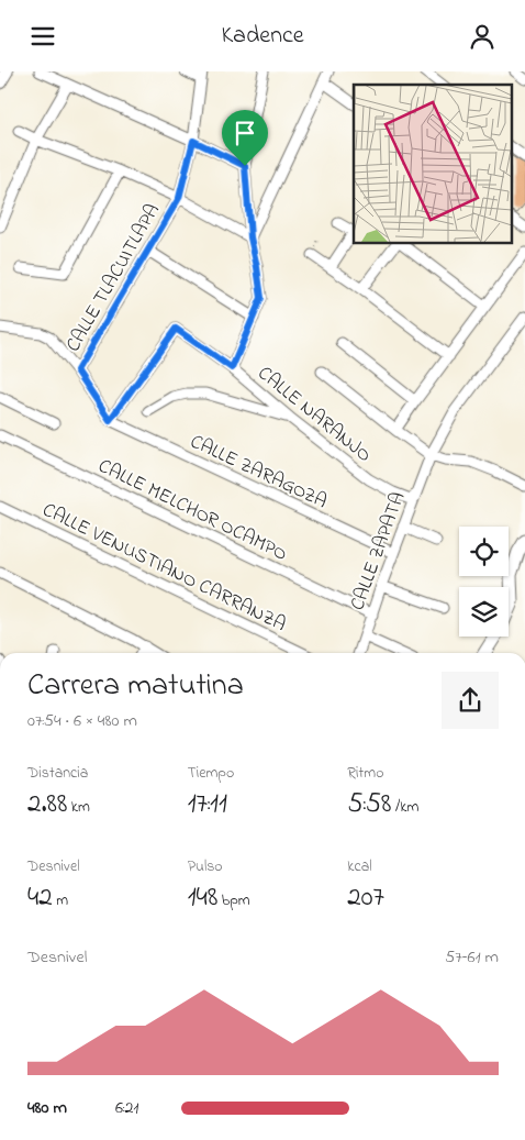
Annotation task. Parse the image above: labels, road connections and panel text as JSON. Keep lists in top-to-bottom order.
{
  "streets": {
    "street": [
      "CALLE TLACUITLAPA",
      "CALLE NARANJO",
      "CALLE ZARAGOZA",
      "CALLE MELCHOR OCAMPO",
      "CALLE ZAPATA",
      "CALLE VENUSTIANO CARRANZA"
    ]
  },
  "crossings": [
    ["CALLE NARANJO", "CALLE ZARAGOZA"],
    ["CALLE NARANJO", "CALLE ZAPATA"],
    ["CALLE ZARAGOZA", "CALLE ZAPATA"],
    ["CALLE MELCHOR OCAMPO", "CALLE ZAPATA"]
  ],
  "page": {
    "header": "Kadence",
    "heading": ["Carrera matutina", "07:54 · 6 × 480 m"],
    "stats": [
      ["Distancia", "2.88 km"],
      ["Tiempo", "17:11"],
      ["Ritmo", "5:58 /km"],
      ["Desnivel", "42 m"],
      ["Pulso", "148 bpm"],
      ["kcal", "207"]
    ],
    "chart": ["Desnivel", "57–61 m"],
    "list": [
      {
        "name": "480 m",
        "note": "6:21"
      }
    ]
  }
}
